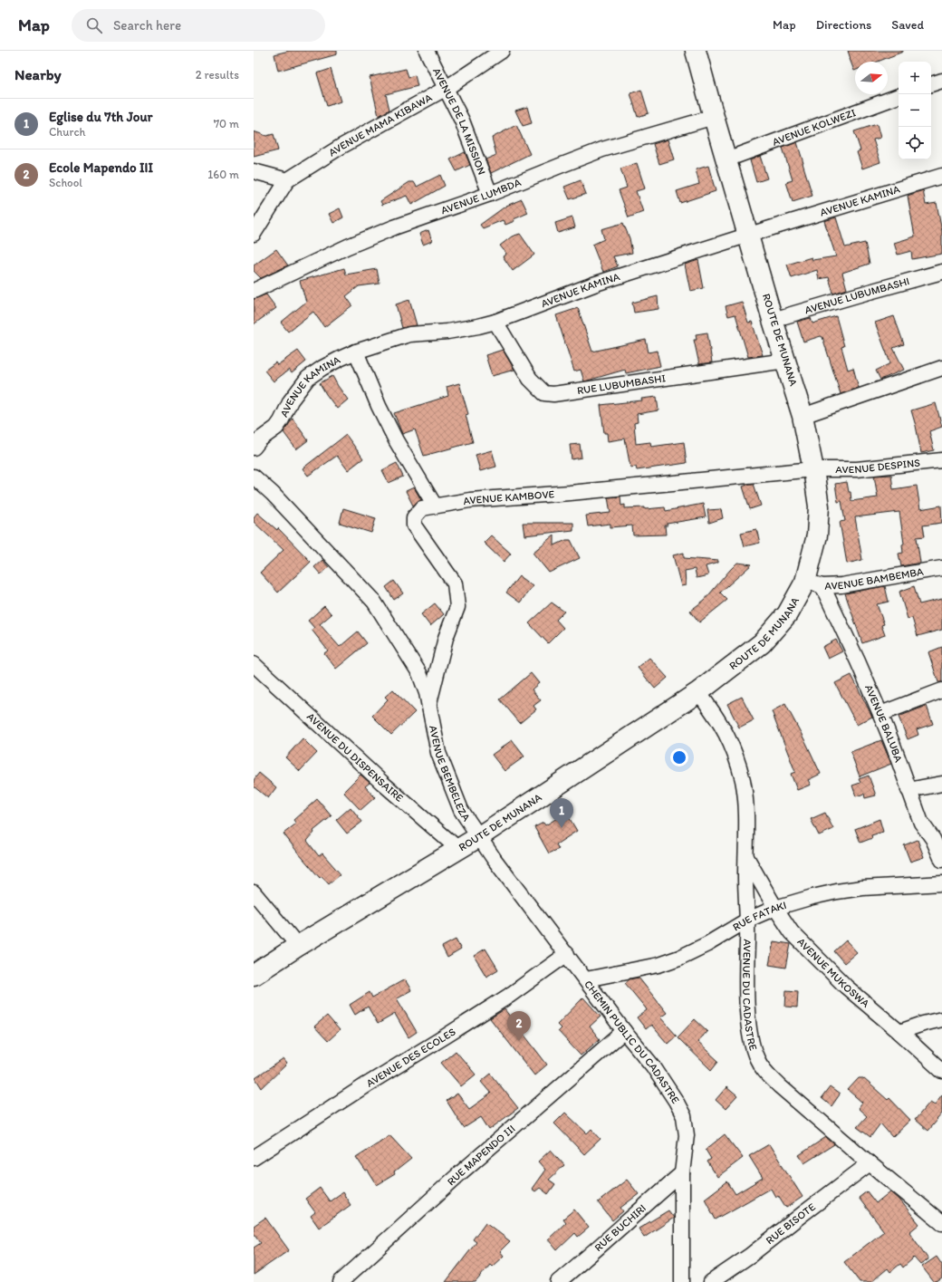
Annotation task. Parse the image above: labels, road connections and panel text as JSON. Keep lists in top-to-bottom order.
{
  "streets": {
    "main road": ["ROUTE DE MUNANA"],
    "street": [
      "AVENUE DE LA MISSION",
      "AVENUE MAMA KIBAWA",
      "AVENUE KOLWEZI",
      "AVENUE LUMBDA",
      "AVENUE KAMINA",
      "AVENUE LUBUMBASHI",
      "RUE LUBUMBASHI",
      "AVENUE DESPINS",
      "AVENUE KAMBOVE",
      "AVENUE BAMBEMBA",
      "AVENUE BALUBA",
      "AVENUE DU DISPENSAIRE",
      "AVENUE BEMBELEZA",
      "RUE FATAKI",
      "AVENUE MUKOSWA",
      "AVENUE DU CADASTRE",
      "CHEMIN PUBLIC DU CADASTRE",
      "AVENUE DES ECOLES",
      "RUE MAPENDO III",
      "RUE BISOTE",
      "RUE BUCHIRI"
    ]
  },
  "crossings": [
    ["AVENUE DE LA MISSION", "AVENUE MAMA KIBAWA"],
    ["AVENUE DE LA MISSION", "AVENUE LUMBDA"],
    ["AVENUE KOLWEZI", "ROUTE DE MUNANA"],
    ["AVENUE LUMBDA", "ROUTE DE MUNANA"],
    ["AVENUE KAMINA", "ROUTE DE MUNANA"],
    ["AVENUE KAMINA", "RUE LUBUMBASHI"],
    ["AVENUE LUBUMBASHI", "ROUTE DE MUNANA"],
    ["ROUTE DE MUNANA", "RUE LUBUMBASHI"],
    ["ROUTE DE MUNANA", "AVENUE DESPINS"],
    ["ROUTE DE MUNANA", "AVENUE KAMBOVE"],
    ["ROUTE DE MUNANA", "AVENUE BAMBEMBA"],
    ["ROUTE DE MUNANA", "AVENUE BALUBA"],
    ["ROUTE DE MUNANA", "AVENUE DU DISPENSAIRE"],
    ["ROUTE DE MUNANA", "AVENUE BEMBELEZA"],
    ["ROUTE DE MUNANA", "AVENUE DU CADASTRE"],
    ["ROUTE DE MUNANA", "CHEMIN PUBLIC DU CADASTRE"],
    ["AVENUE DESPINS", "AVENUE KAMBOVE"],
    ["AVENUE KAMBOVE", "AVENUE BEMBELEZA"],
    ["AVENUE BAMBEMBA", "AVENUE BALUBA"],
    ["AVENUE BEMBELEZA", "CHEMIN PUBLIC DU CADASTRE"],
    ["RUE FATAKI", "AVENUE MUKOSWA"],
    ["RUE FATAKI", "AVENUE DU CADASTRE"],
    ["RUE FATAKI", "CHEMIN PUBLIC DU CADASTRE"],
    ["AVENUE MUKOSWA", "AVENUE DU CADASTRE"],
    ["AVENUE DU CADASTRE", "RUE BISOTE"],
    ["CHEMIN PUBLIC DU CADASTRE", "AVENUE DES ECOLES"],
    ["CHEMIN PUBLIC DU CADASTRE", "RUE MAPENDO III"],
    ["CHEMIN PUBLIC DU CADASTRE", "RUE BUCHIRI"]
  ],
  "north": "right",
  "page": {
    "header": "Map",
    "search": "Search here",
    "nav": ["Map", "Directions", "Saved"],
    "heading": ["Nearby", "2 results"],
    "map_buttons": ["+", "−"],
    "list": [
      {
        "mark": "1",
        "name": "Eglise du 7th Jour",
        "note": "Church",
        "value": "70 m"
      },
      {
        "mark": "2",
        "name": "Ecole Mapendo III",
        "note": "School",
        "value": "160 m"
      }
    ],
    "pins": ["1", "2"]
  }
}
